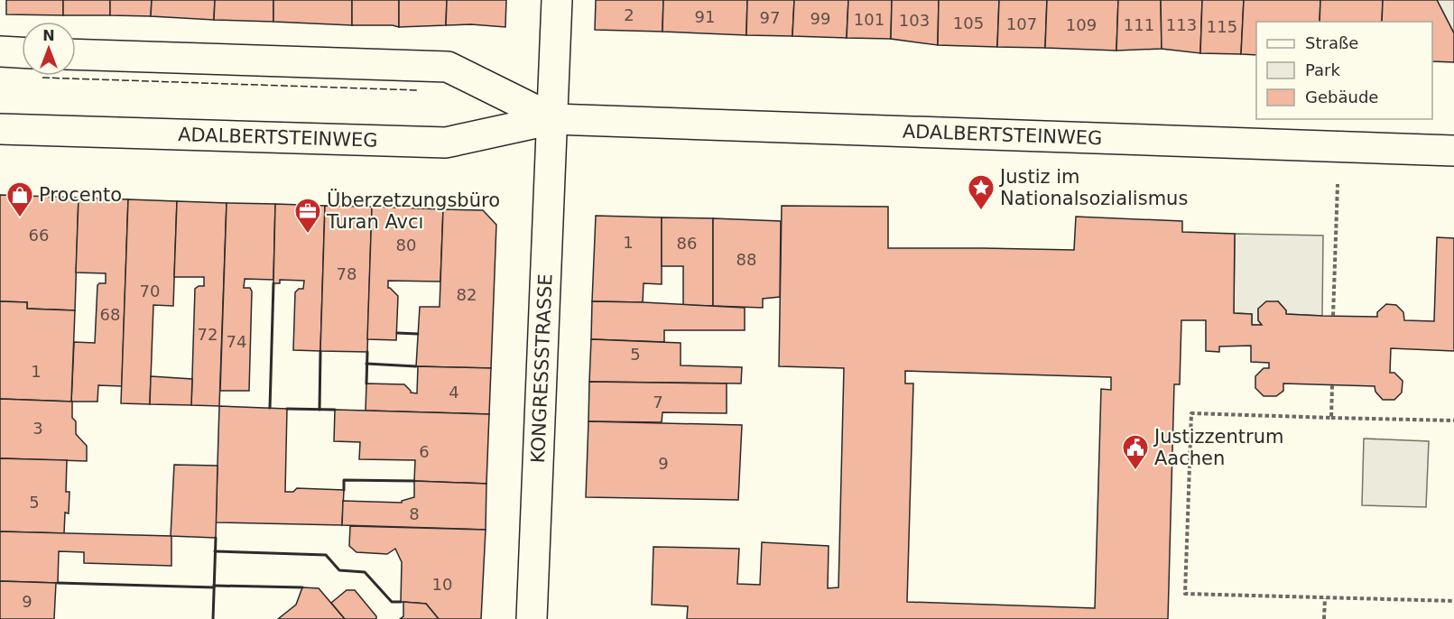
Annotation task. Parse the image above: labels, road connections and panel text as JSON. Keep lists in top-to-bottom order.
{
  "streets": {
    "main road": ["ADALBERTSTEINWEG", "KONGRESSSTRASSE"]
  },
  "crossings": [
    ["ADALBERTSTEINWEG", "KONGRESSSTRASSE"]
  ],
  "places": {
    "place": ["Justiz im Nationalsozialismus"],
    "shop": ["Procento"],
    "office": ["Überzetzungsbüro Turan Avcı"],
    "public building": ["Justizzentrum Aachen"]
  },
  "house_numbers": [
    "2",
    "91",
    "97",
    "99",
    "101",
    "103",
    "105",
    "107",
    "109",
    "111",
    "113",
    "115",
    "66",
    "1",
    "86",
    "80",
    "88",
    "78",
    "70",
    "82",
    "68",
    "72",
    "74",
    "5",
    "1",
    "4",
    "7",
    "3",
    "6",
    "9",
    "5",
    "8",
    "10",
    "9"
  ],
  "legend": ["Straße", "Park", "Gebäude"],
  "north": "top"
}
